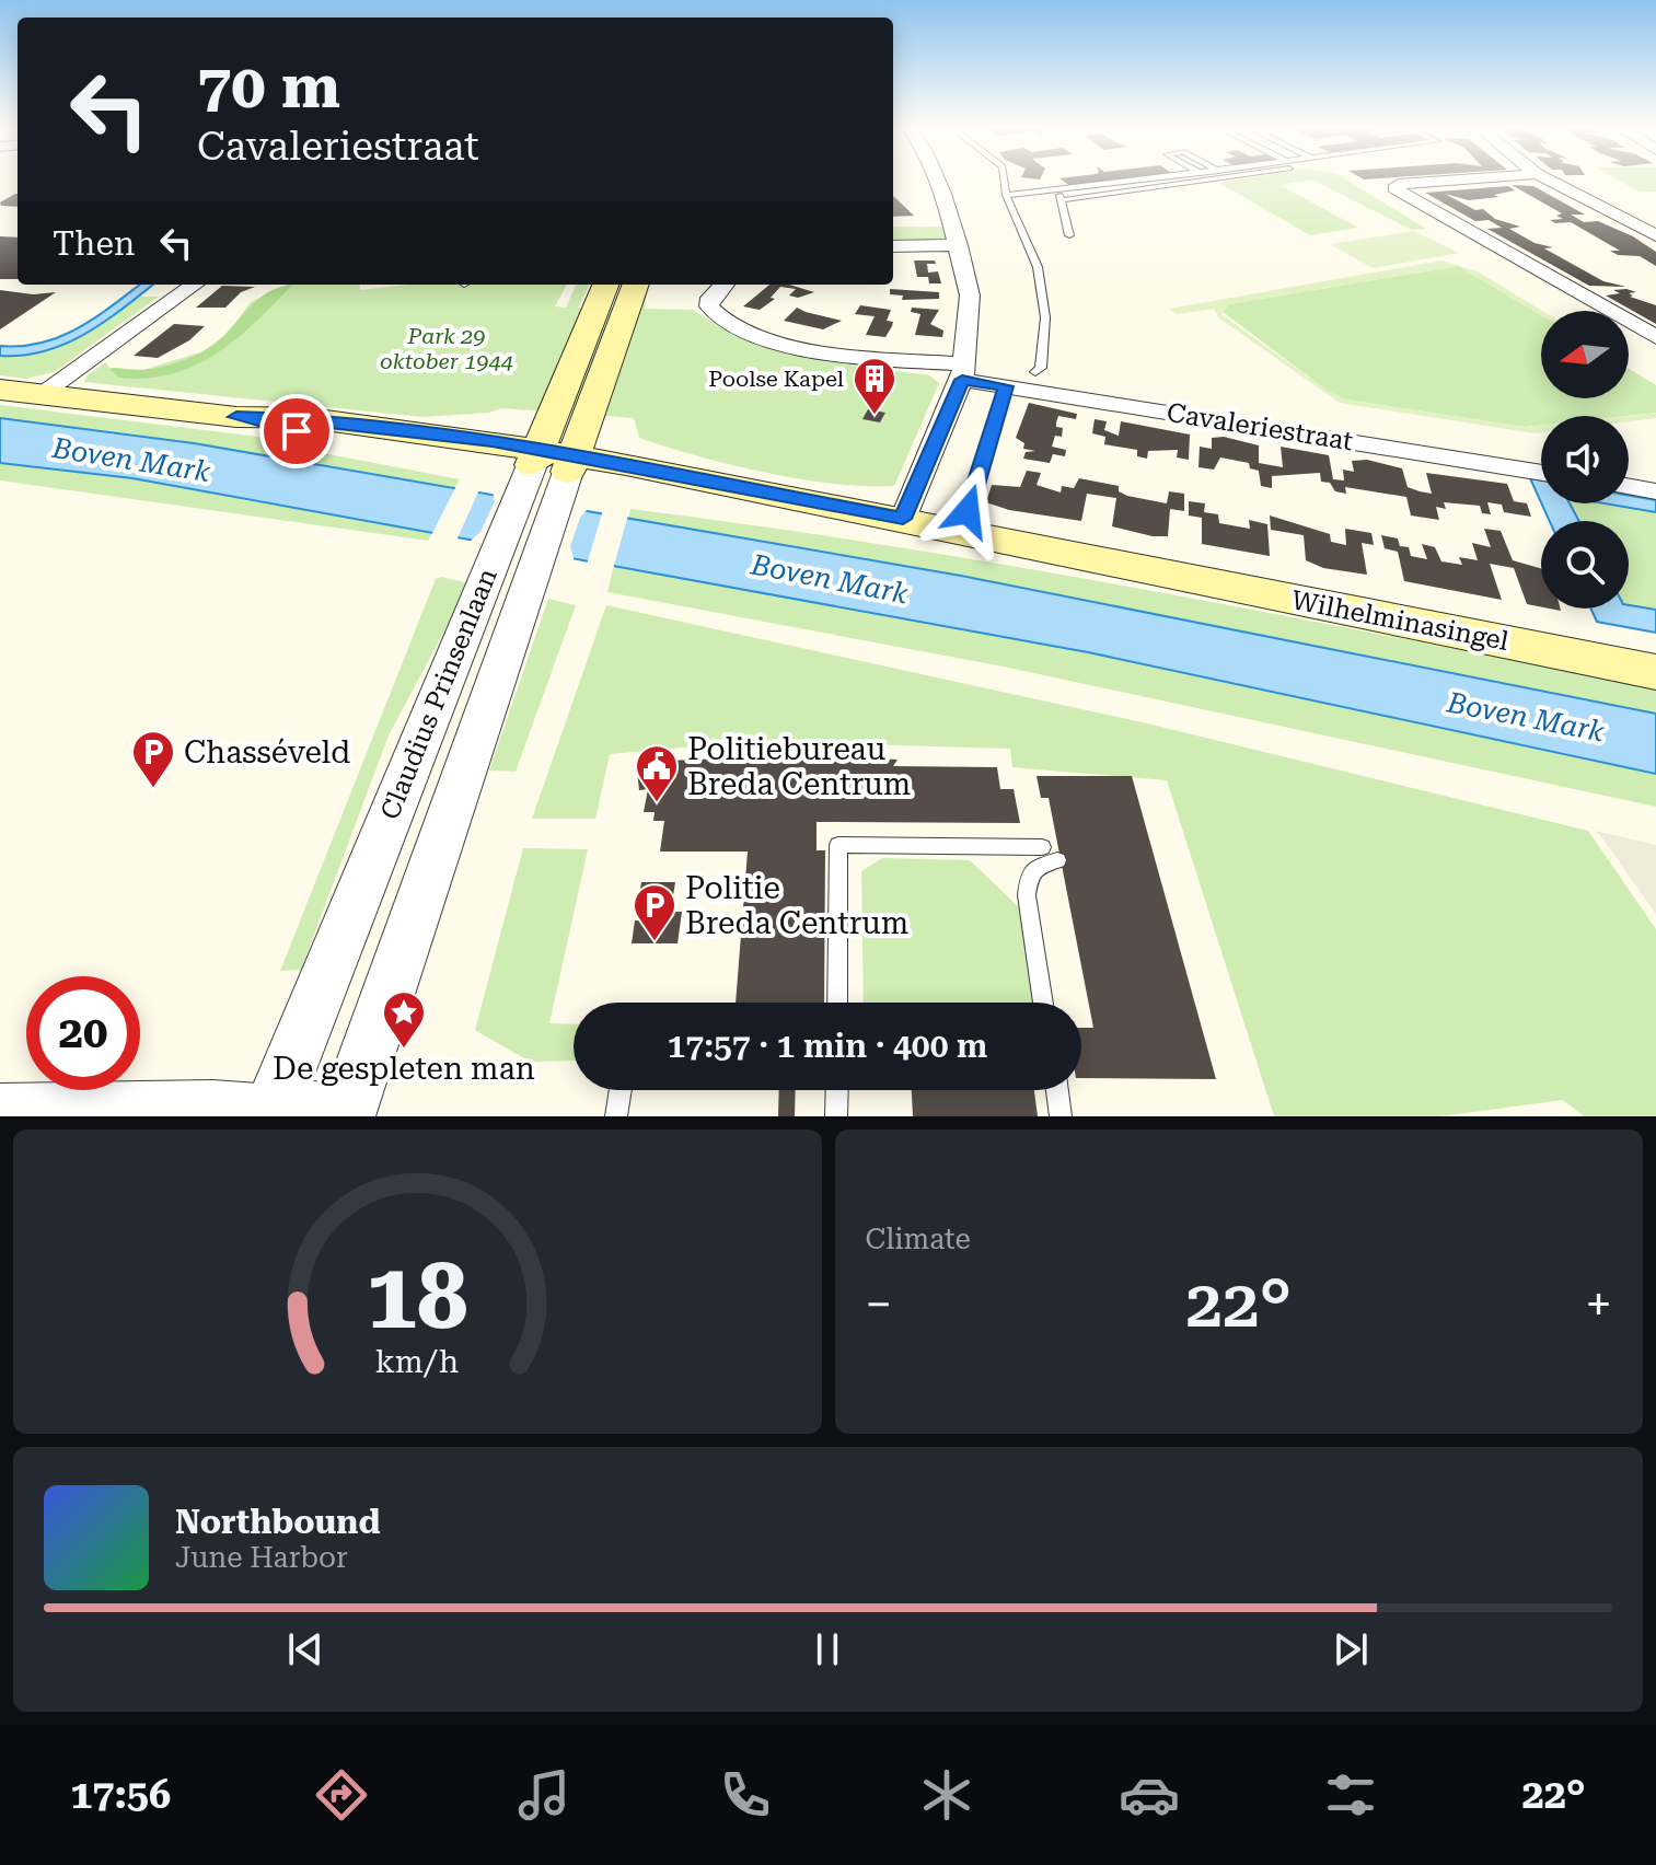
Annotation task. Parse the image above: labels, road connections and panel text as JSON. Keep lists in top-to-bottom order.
{
  "streets": {
    "main road": ["Wilhelminasingel", "Claudius Prinsenlaan"],
    "street": ["Cavaleriestraat"]
  },
  "crossings": [
    ["Wilhelminasingel", "Claudius Prinsenlaan"]
  ],
  "water": ["Boven Mark"],
  "parks": ["Park 29 oktober 1944"],
  "places": {
    "building": ["Poolse Kapel"],
    "parking": ["Chasséveld", "Politie Breda Centrum"],
    "public building": ["Politiebureau Breda Centrum"],
    "place": ["De gespleten man"]
  },
  "north": "left",
  "page": {
    "turn": ["70 m", "Cavaleriestraat"],
    "then": "Then",
    "limit": "20",
    "trip": "17:57 · 1 min · 400 m",
    "tile": "Climate",
    "heat": ["−", "22°", "+"],
    "song": ["Northbound", "June Harbor"],
    "tabs": ["17:56", "22°"],
    "gauge": ["18", "km/h"]
  }
}
